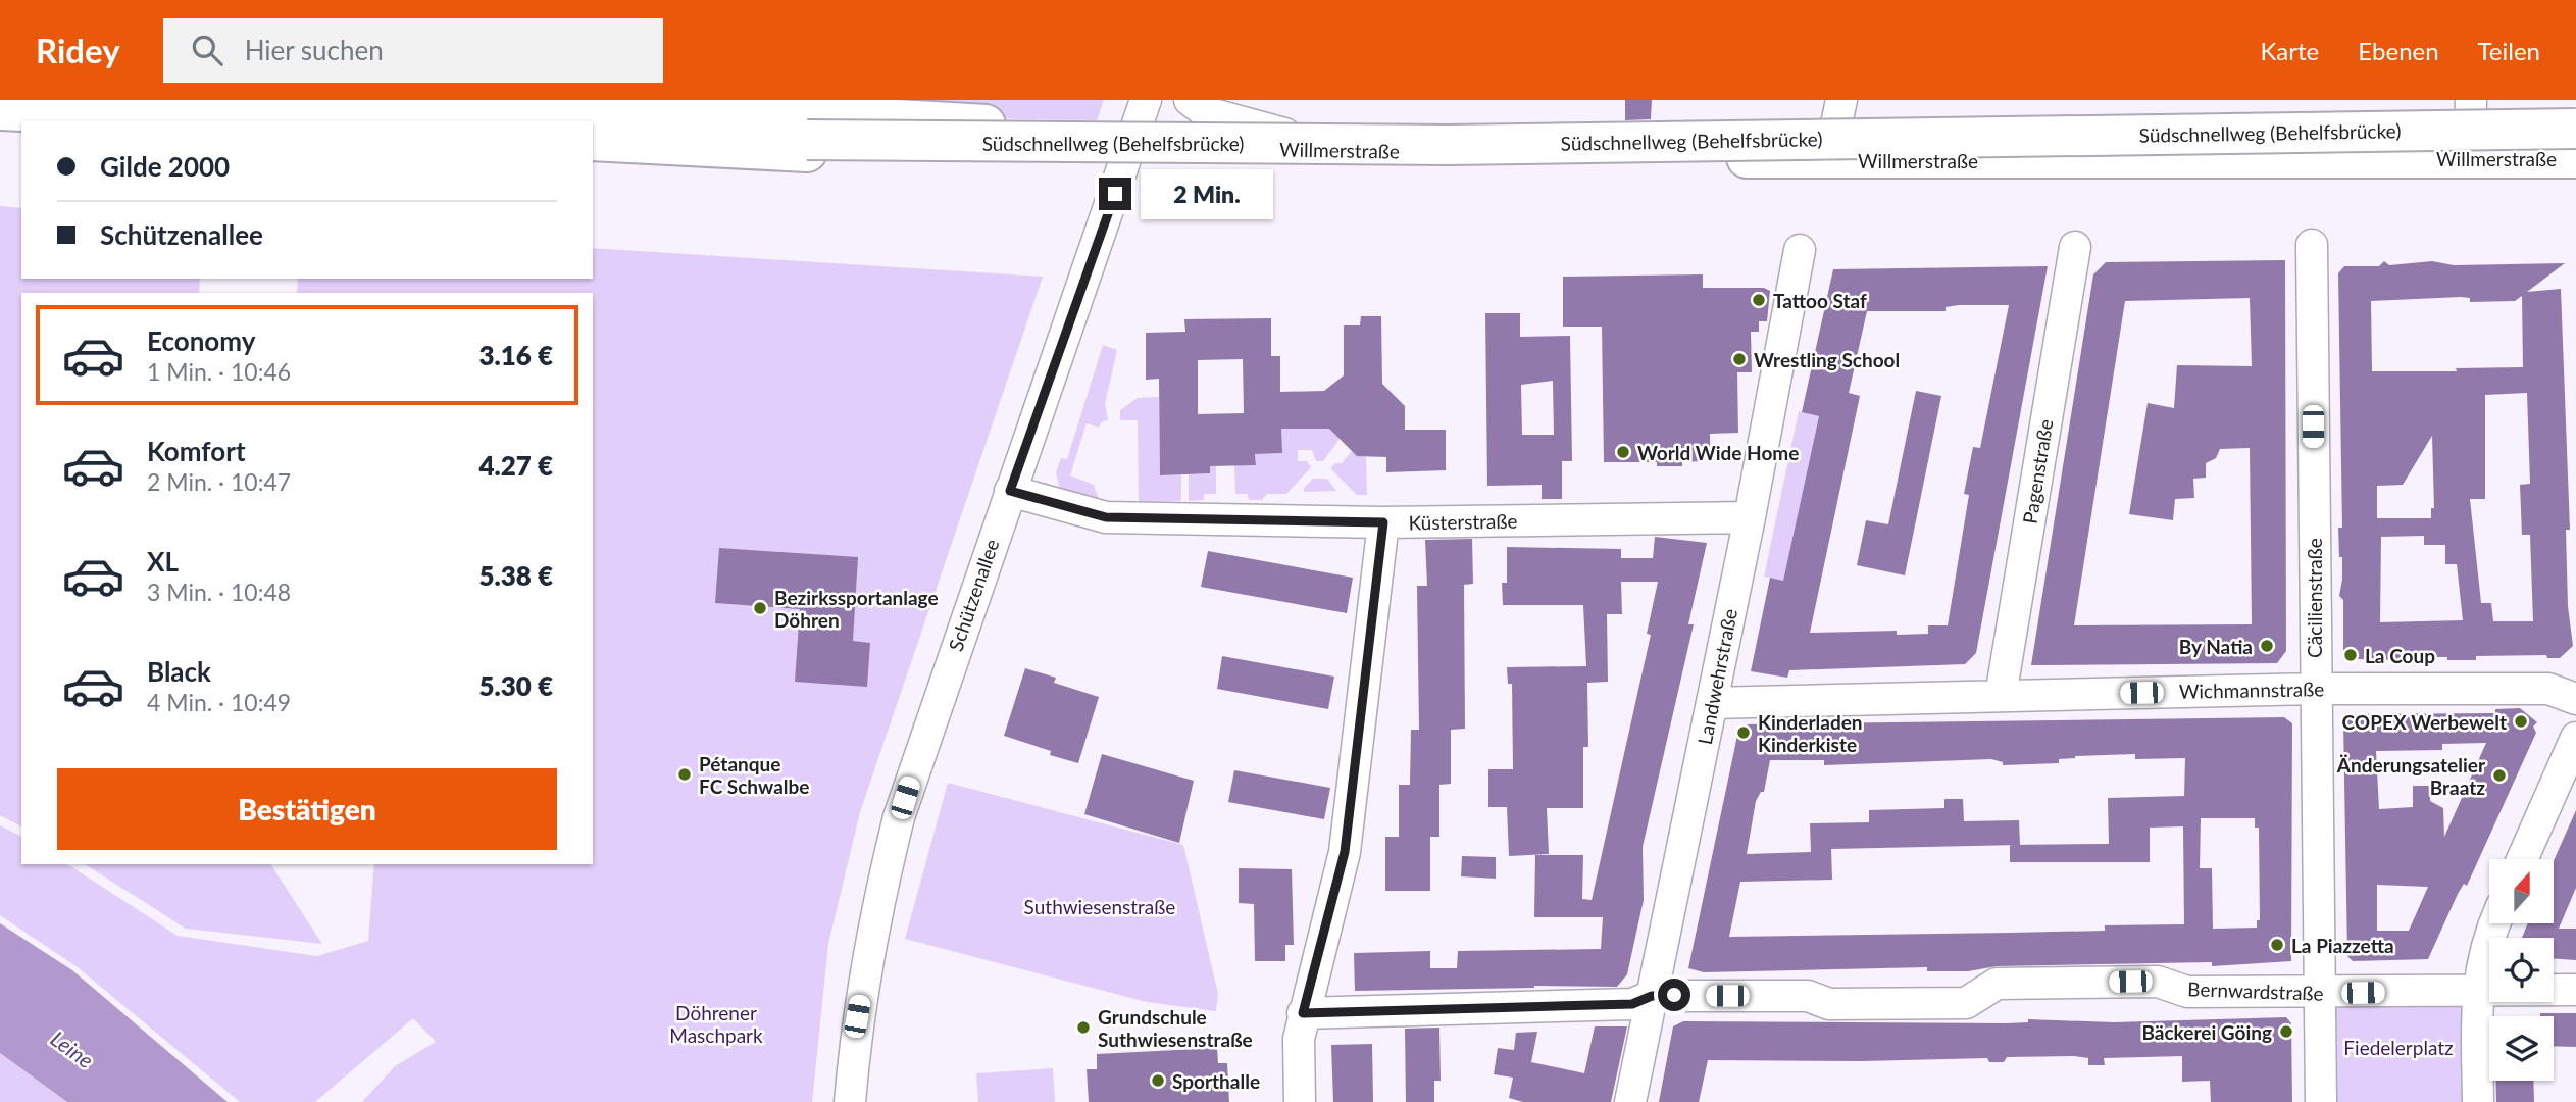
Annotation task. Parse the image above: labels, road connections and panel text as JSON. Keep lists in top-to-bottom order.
{
  "streets": {
    "main road": ["Südschnellweg (Behelfsbrücke)", "Willmerstraße"],
    "street": [
      "Pagenstraße",
      "Küsterstraße",
      "Schützenallee",
      "Cäcilienstraße",
      "Landwehrstraße",
      "Wichmannstraße",
      "Bernwardstraße"
    ]
  },
  "crossings": [
    ["Willmerstraße", "Schützenallee"],
    ["Pagenstraße", "Wichmannstraße"],
    ["Küsterstraße", "Schützenallee"],
    ["Küsterstraße", "Landwehrstraße"],
    ["Cäcilienstraße", "Wichmannstraße"],
    ["Cäcilienstraße", "Bernwardstraße"],
    ["Landwehrstraße", "Wichmannstraße"],
    ["Landwehrstraße", "Bernwardstraße"]
  ],
  "water": ["Leine"],
  "parks": ["Suthwiesenstraße", "Döhrener Maschpark", "Fiedelerplatz"],
  "places": [
    "Tattoo Staf",
    "Wrestling School",
    "World Wide Home",
    "Bezirkssportanlage Döhren",
    "By Natia",
    "La Coup",
    "COPEX Werbewelt",
    "Kinderladen Kinderkiste",
    "Pétanque FC Schwalbe",
    "Änderungsatelier Braatz",
    "La Piazzetta",
    "Grundschule Suthwiesenstraße",
    "Bäckerei Göing",
    "Sporthalle"
  ],
  "north": "top",
  "page": {
    "header": "Ridey",
    "search": "Hier suchen",
    "nav": ["Karte", "Ebenen", "Teilen"],
    "banner": ["Gilde 2000", "Schützenallee"],
    "bubble": "2 Min.",
    "list": [
      {
        "name": "Economy",
        "note": "1 Min. · 10:46",
        "value": "3.16 €"
      },
      {
        "name": "Komfort",
        "note": "2 Min. · 10:47",
        "value": "4.27 €"
      },
      {
        "name": "XL",
        "note": "3 Min. · 10:48",
        "value": "5.38 €"
      },
      {
        "name": "Black",
        "note": "4 Min. · 10:49",
        "value": "5.30 €"
      }
    ],
    "buttons": "Bestätigen"
  }
}
